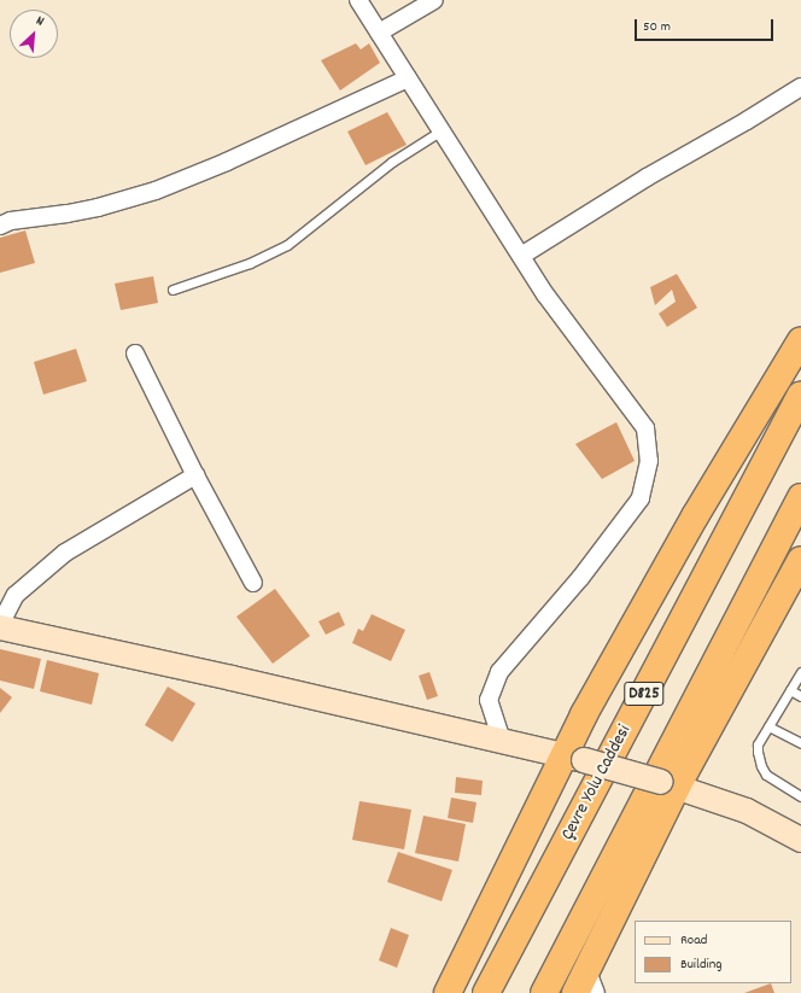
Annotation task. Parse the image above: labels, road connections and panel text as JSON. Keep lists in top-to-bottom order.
{
  "streets": {
    "highway": ["D825", "Çevre Yolu Caddesi"]
  },
  "legend": ["Road", "Building"],
  "scale_bar": "50 m",
  "north": "top right"
}
